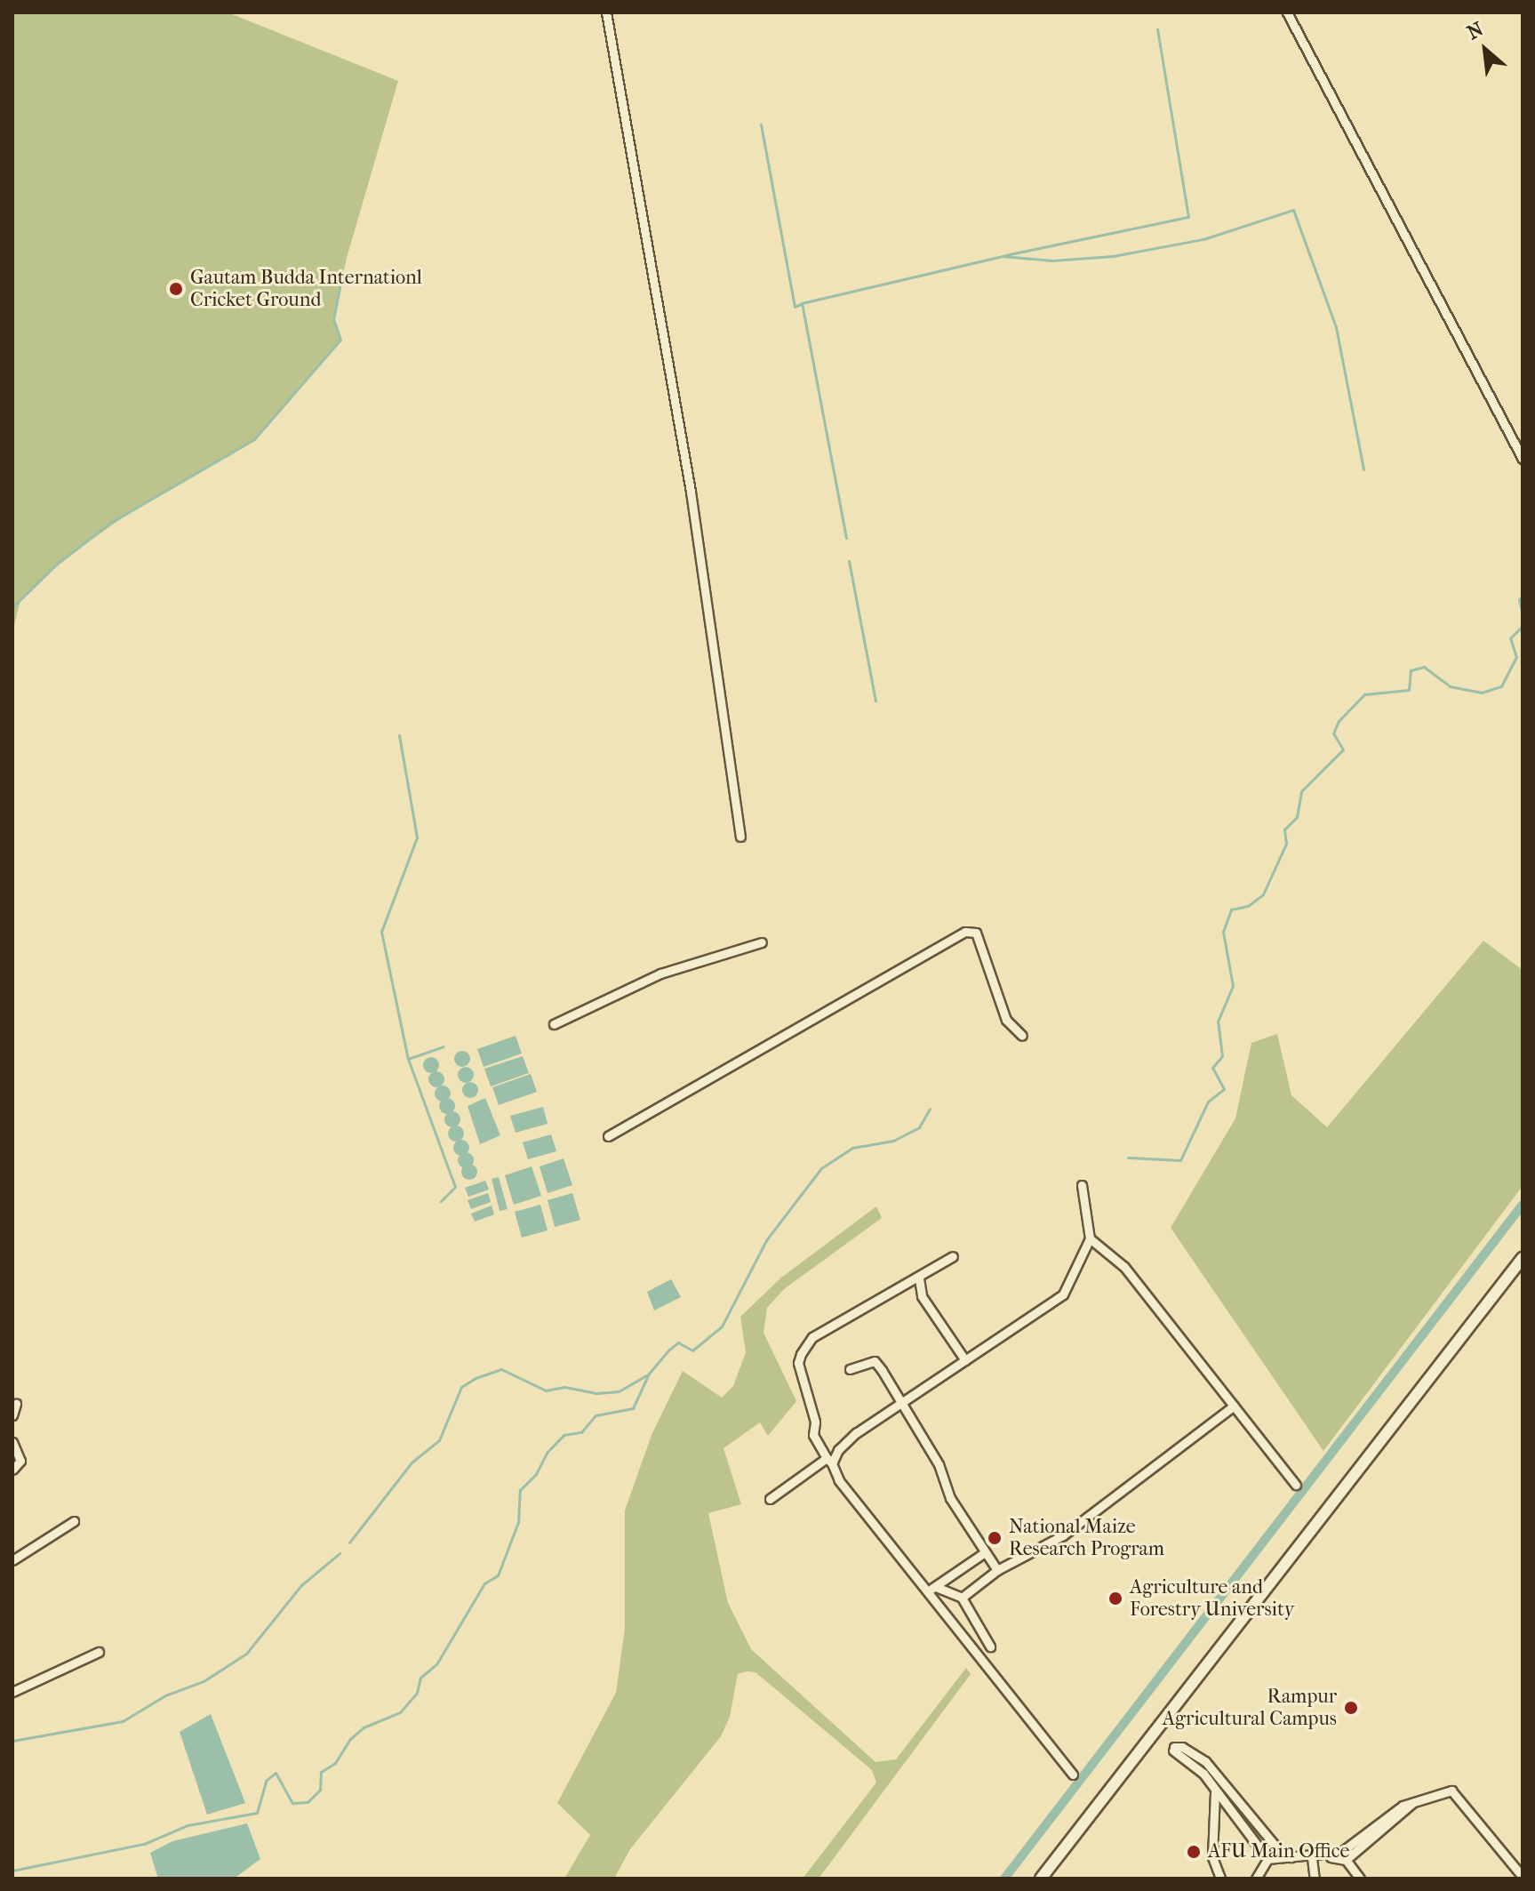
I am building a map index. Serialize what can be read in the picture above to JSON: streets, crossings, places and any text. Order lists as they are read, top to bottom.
{
  "places": [
    "Gautam Budda Internationl Cricket Ground",
    "National Maize Research Program",
    "Agriculture and Forestry University",
    "Rampur Agricultural Campus",
    "AFU Main Office"
  ],
  "north": "top left"
}
